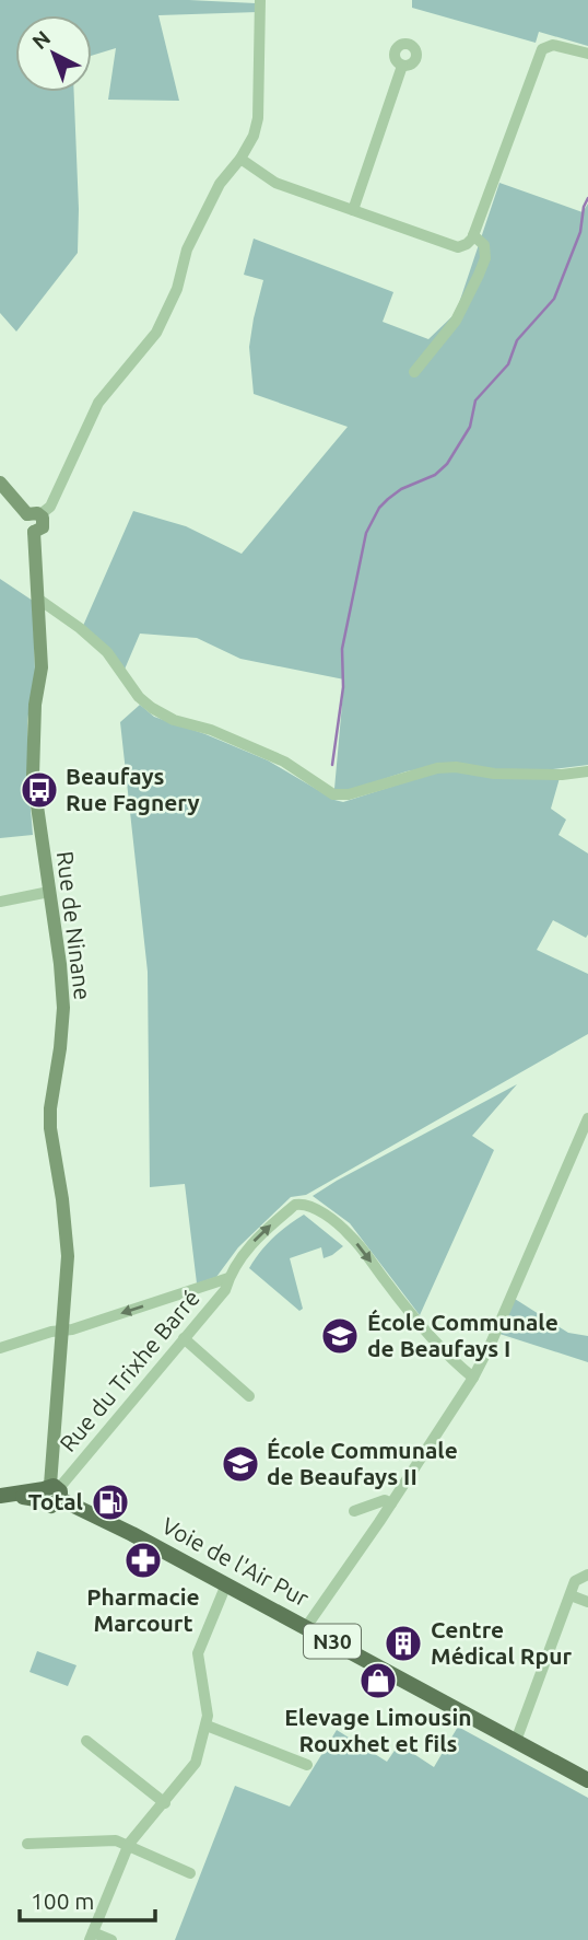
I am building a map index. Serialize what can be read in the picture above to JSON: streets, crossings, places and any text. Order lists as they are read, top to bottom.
{
  "streets": {
    "main road": ["Voie de l'Air Pur", "N30"],
    "street": ["Rue de Ninane", "Rue du Trixhe Barré"]
  },
  "crossings": [
    ["Rue de Ninane", "Rue du Trixhe Barré"],
    ["Rue de Ninane", "Voie de l'Air Pur"],
    ["Rue du Trixhe Barré", "Voie de l'Air Pur"]
  ],
  "places": {
    "bus stop": ["Beaufays Rue Fagnery"],
    "school or university": ["École Communale de Beaufays I", "École Communale de Beaufays II"],
    "fuel station": ["Total"],
    "pharmacy": ["Pharmacie Marcourt"],
    "building": ["Centre Médical Rpur"],
    "shop": ["Elevage Limousin Rouxhet et fils"]
  },
  "scale_bar": "100 m",
  "north": "top left"
}
